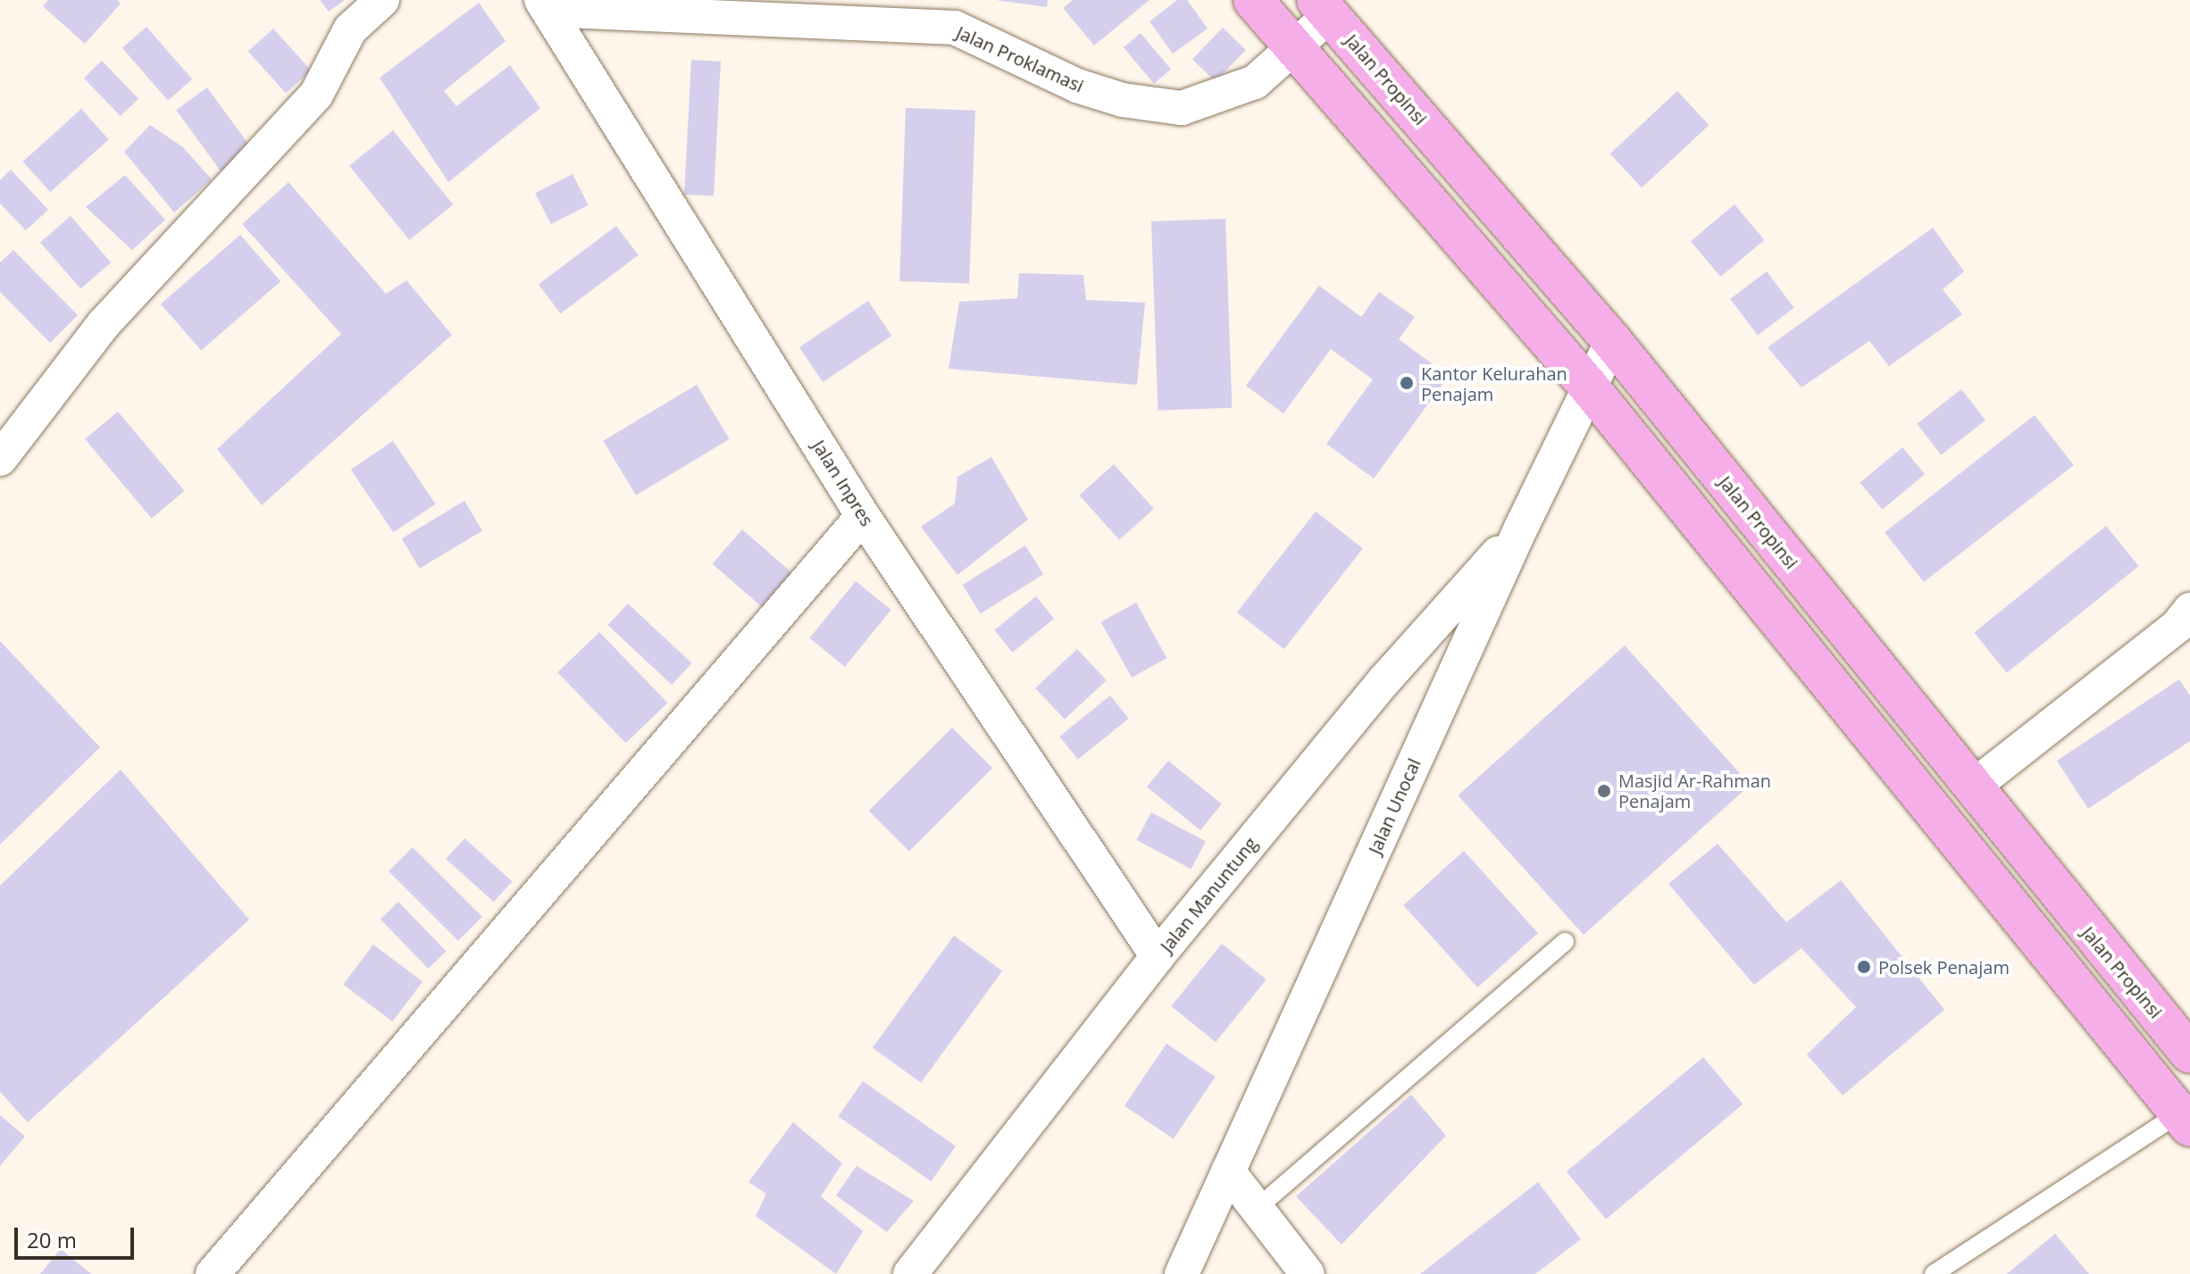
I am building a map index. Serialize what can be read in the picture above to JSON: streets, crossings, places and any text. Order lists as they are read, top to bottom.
{
  "streets": {
    "highway": ["Jalan Propinsi"],
    "street": [
      "Jalan Proklamasi",
      "Jalan Inpres",
      "Jalan Unocal",
      "Jalan Manuntung"
    ]
  },
  "crossings": [
    ["Jalan Proklamasi", "Jalan Propinsi"],
    ["Jalan Proklamasi", "Jalan Inpres"],
    ["Jalan Propinsi", "Jalan Unocal"],
    ["Jalan Inpres", "Jalan Manuntung"],
    ["Jalan Unocal", "Jalan Manuntung"]
  ],
  "places": ["Kantor Kelurahan Penajam", "Masjid Ar-Rahman Penajam", "Polsek Penajam"],
  "scale_bar": "20 m"
}
